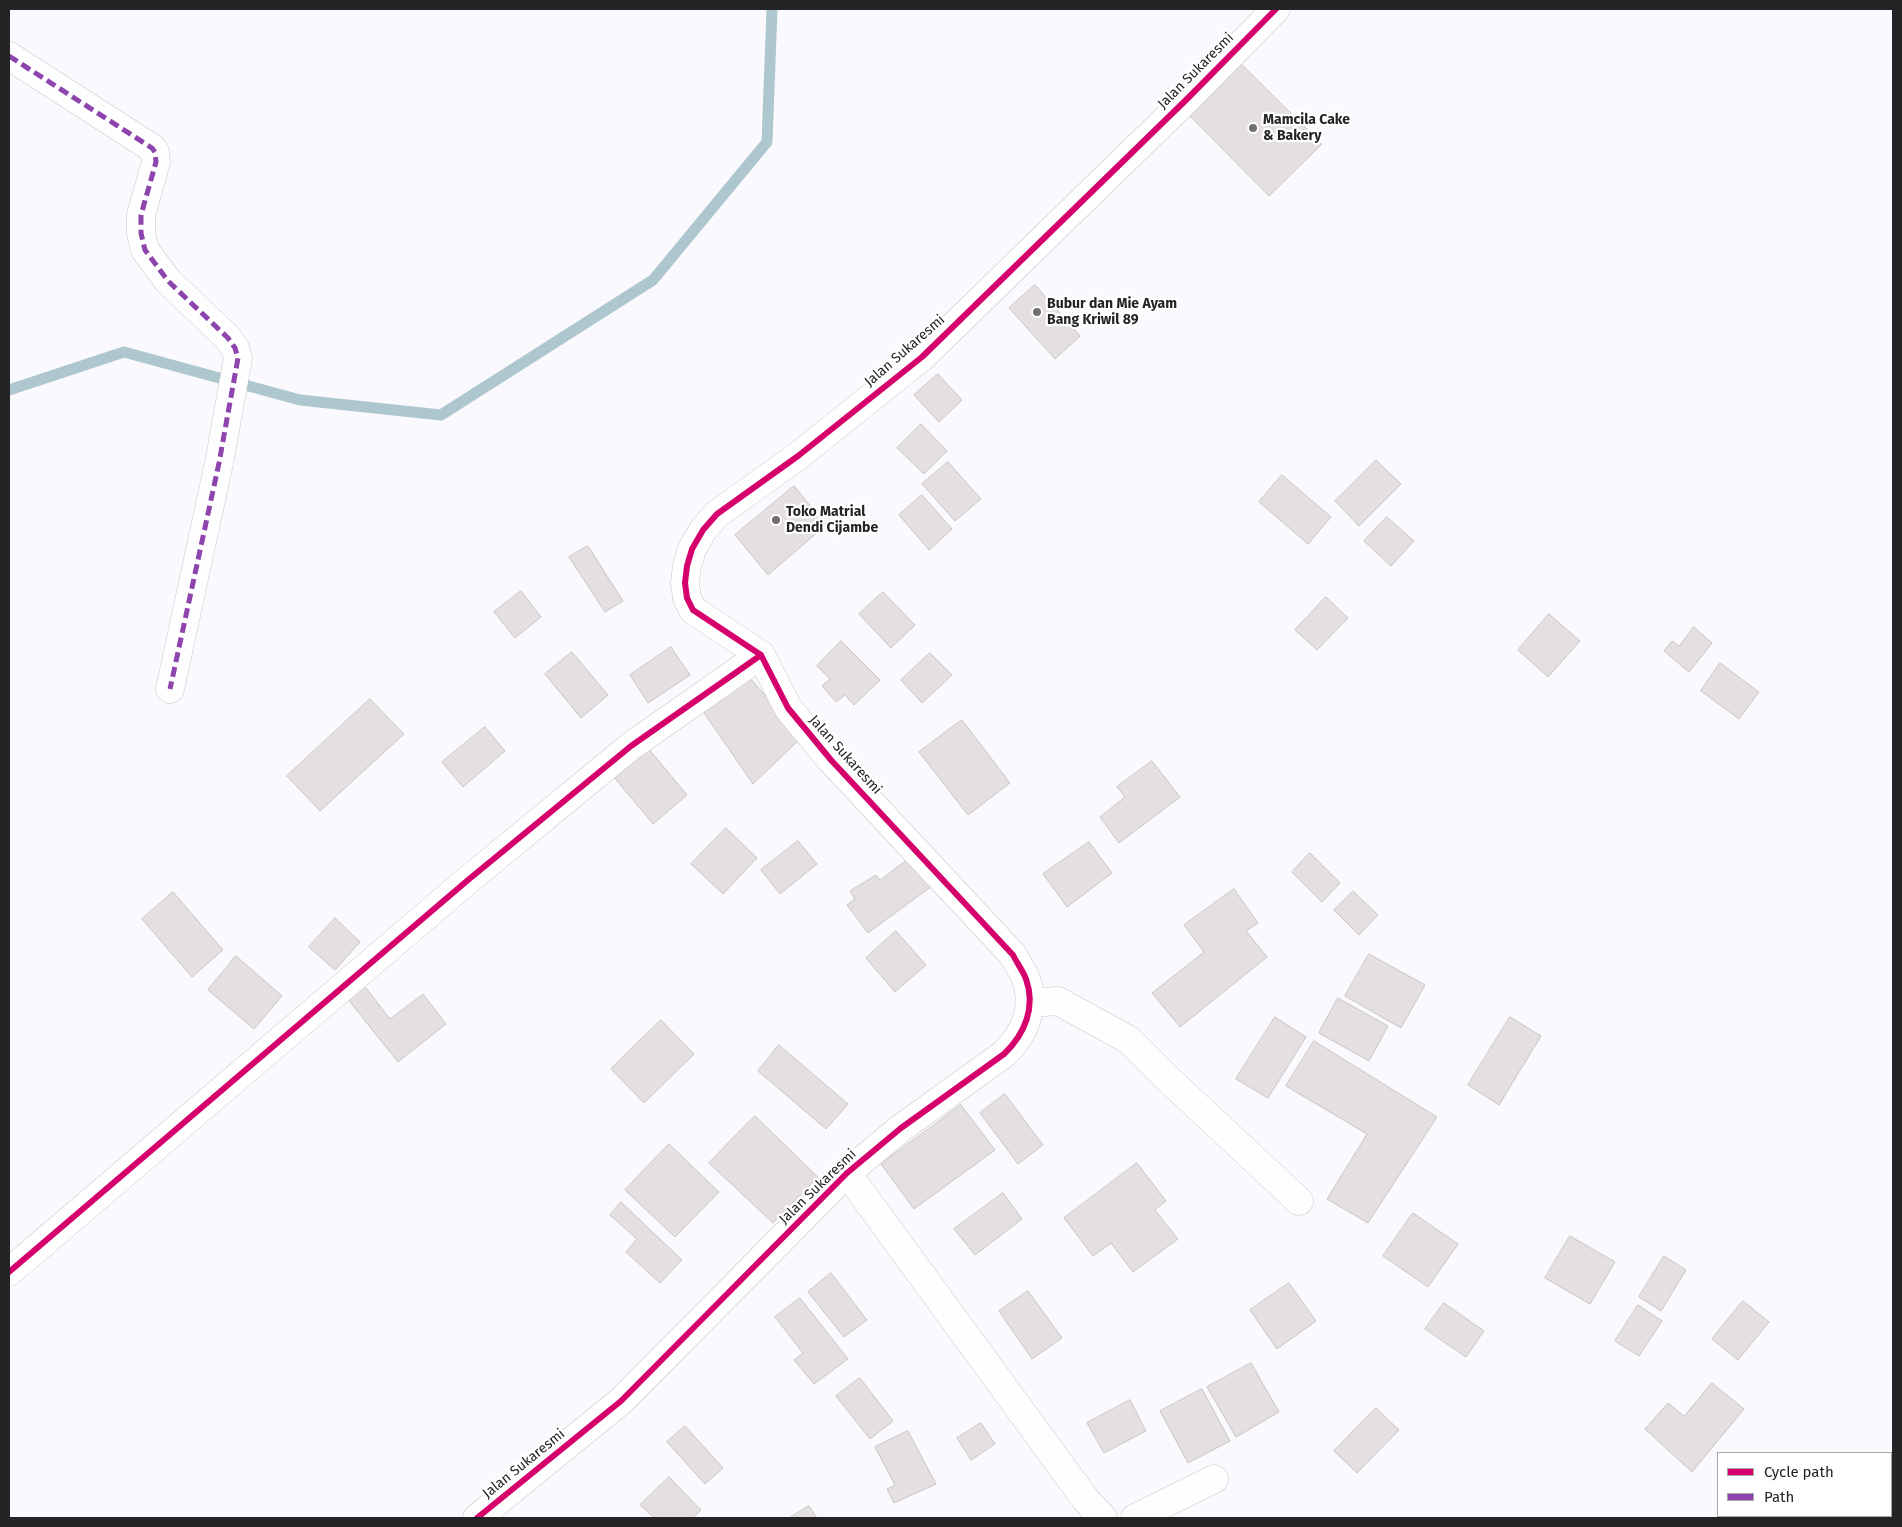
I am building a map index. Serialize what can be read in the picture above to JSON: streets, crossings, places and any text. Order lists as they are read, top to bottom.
{
  "streets": {
    "street": ["Jalan Sukaresmi"]
  },
  "places": ["Mamcila Cake & Bakery", "Bubur dan Mie Ayam Bang Kriwil 89", "Toko Matrial Dendi Cijambe"],
  "legend": ["Cycle path", "Path"]
}
